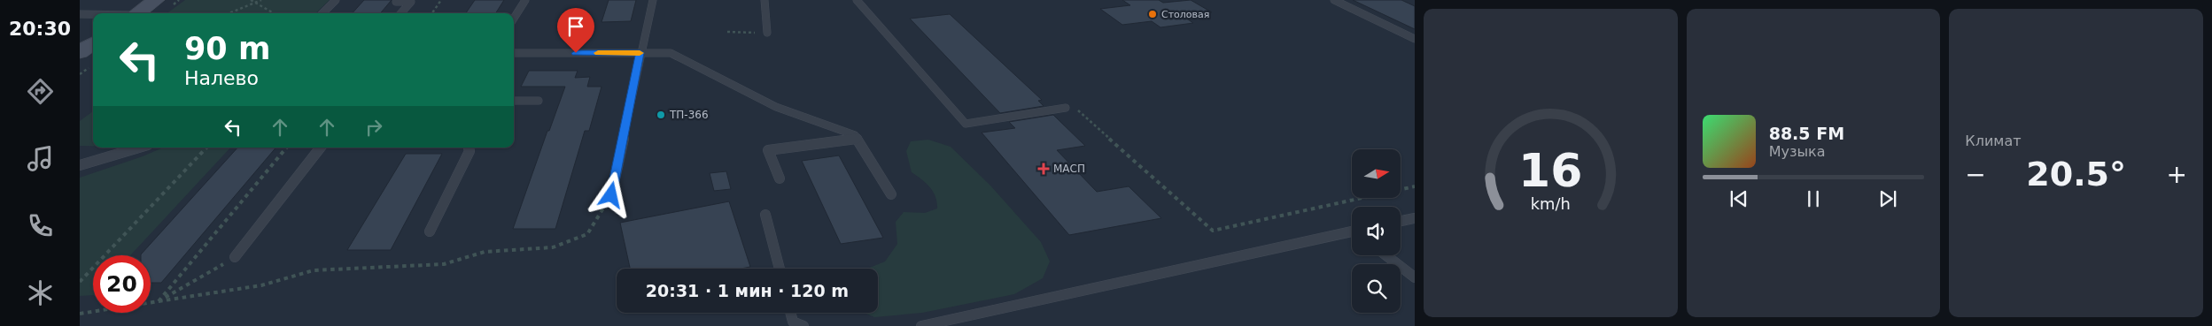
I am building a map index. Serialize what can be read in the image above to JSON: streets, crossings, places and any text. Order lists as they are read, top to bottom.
{
  "places": {
    "other": ["Столовая", "ТП-366"],
    "health": ["МАСП"]
  },
  "north": "right",
  "page": {
    "tabs": "20:30",
    "tile": "Климат",
    "turn": ["90 m", "Налево"],
    "song": ["88.5 FM", "Музыка"],
    "heat": ["−", "20.5°", "+"],
    "limit": "20",
    "trip": "20:31 · 1 мин · 120 m",
    "gauge": ["16", "km/h"]
  }
}
